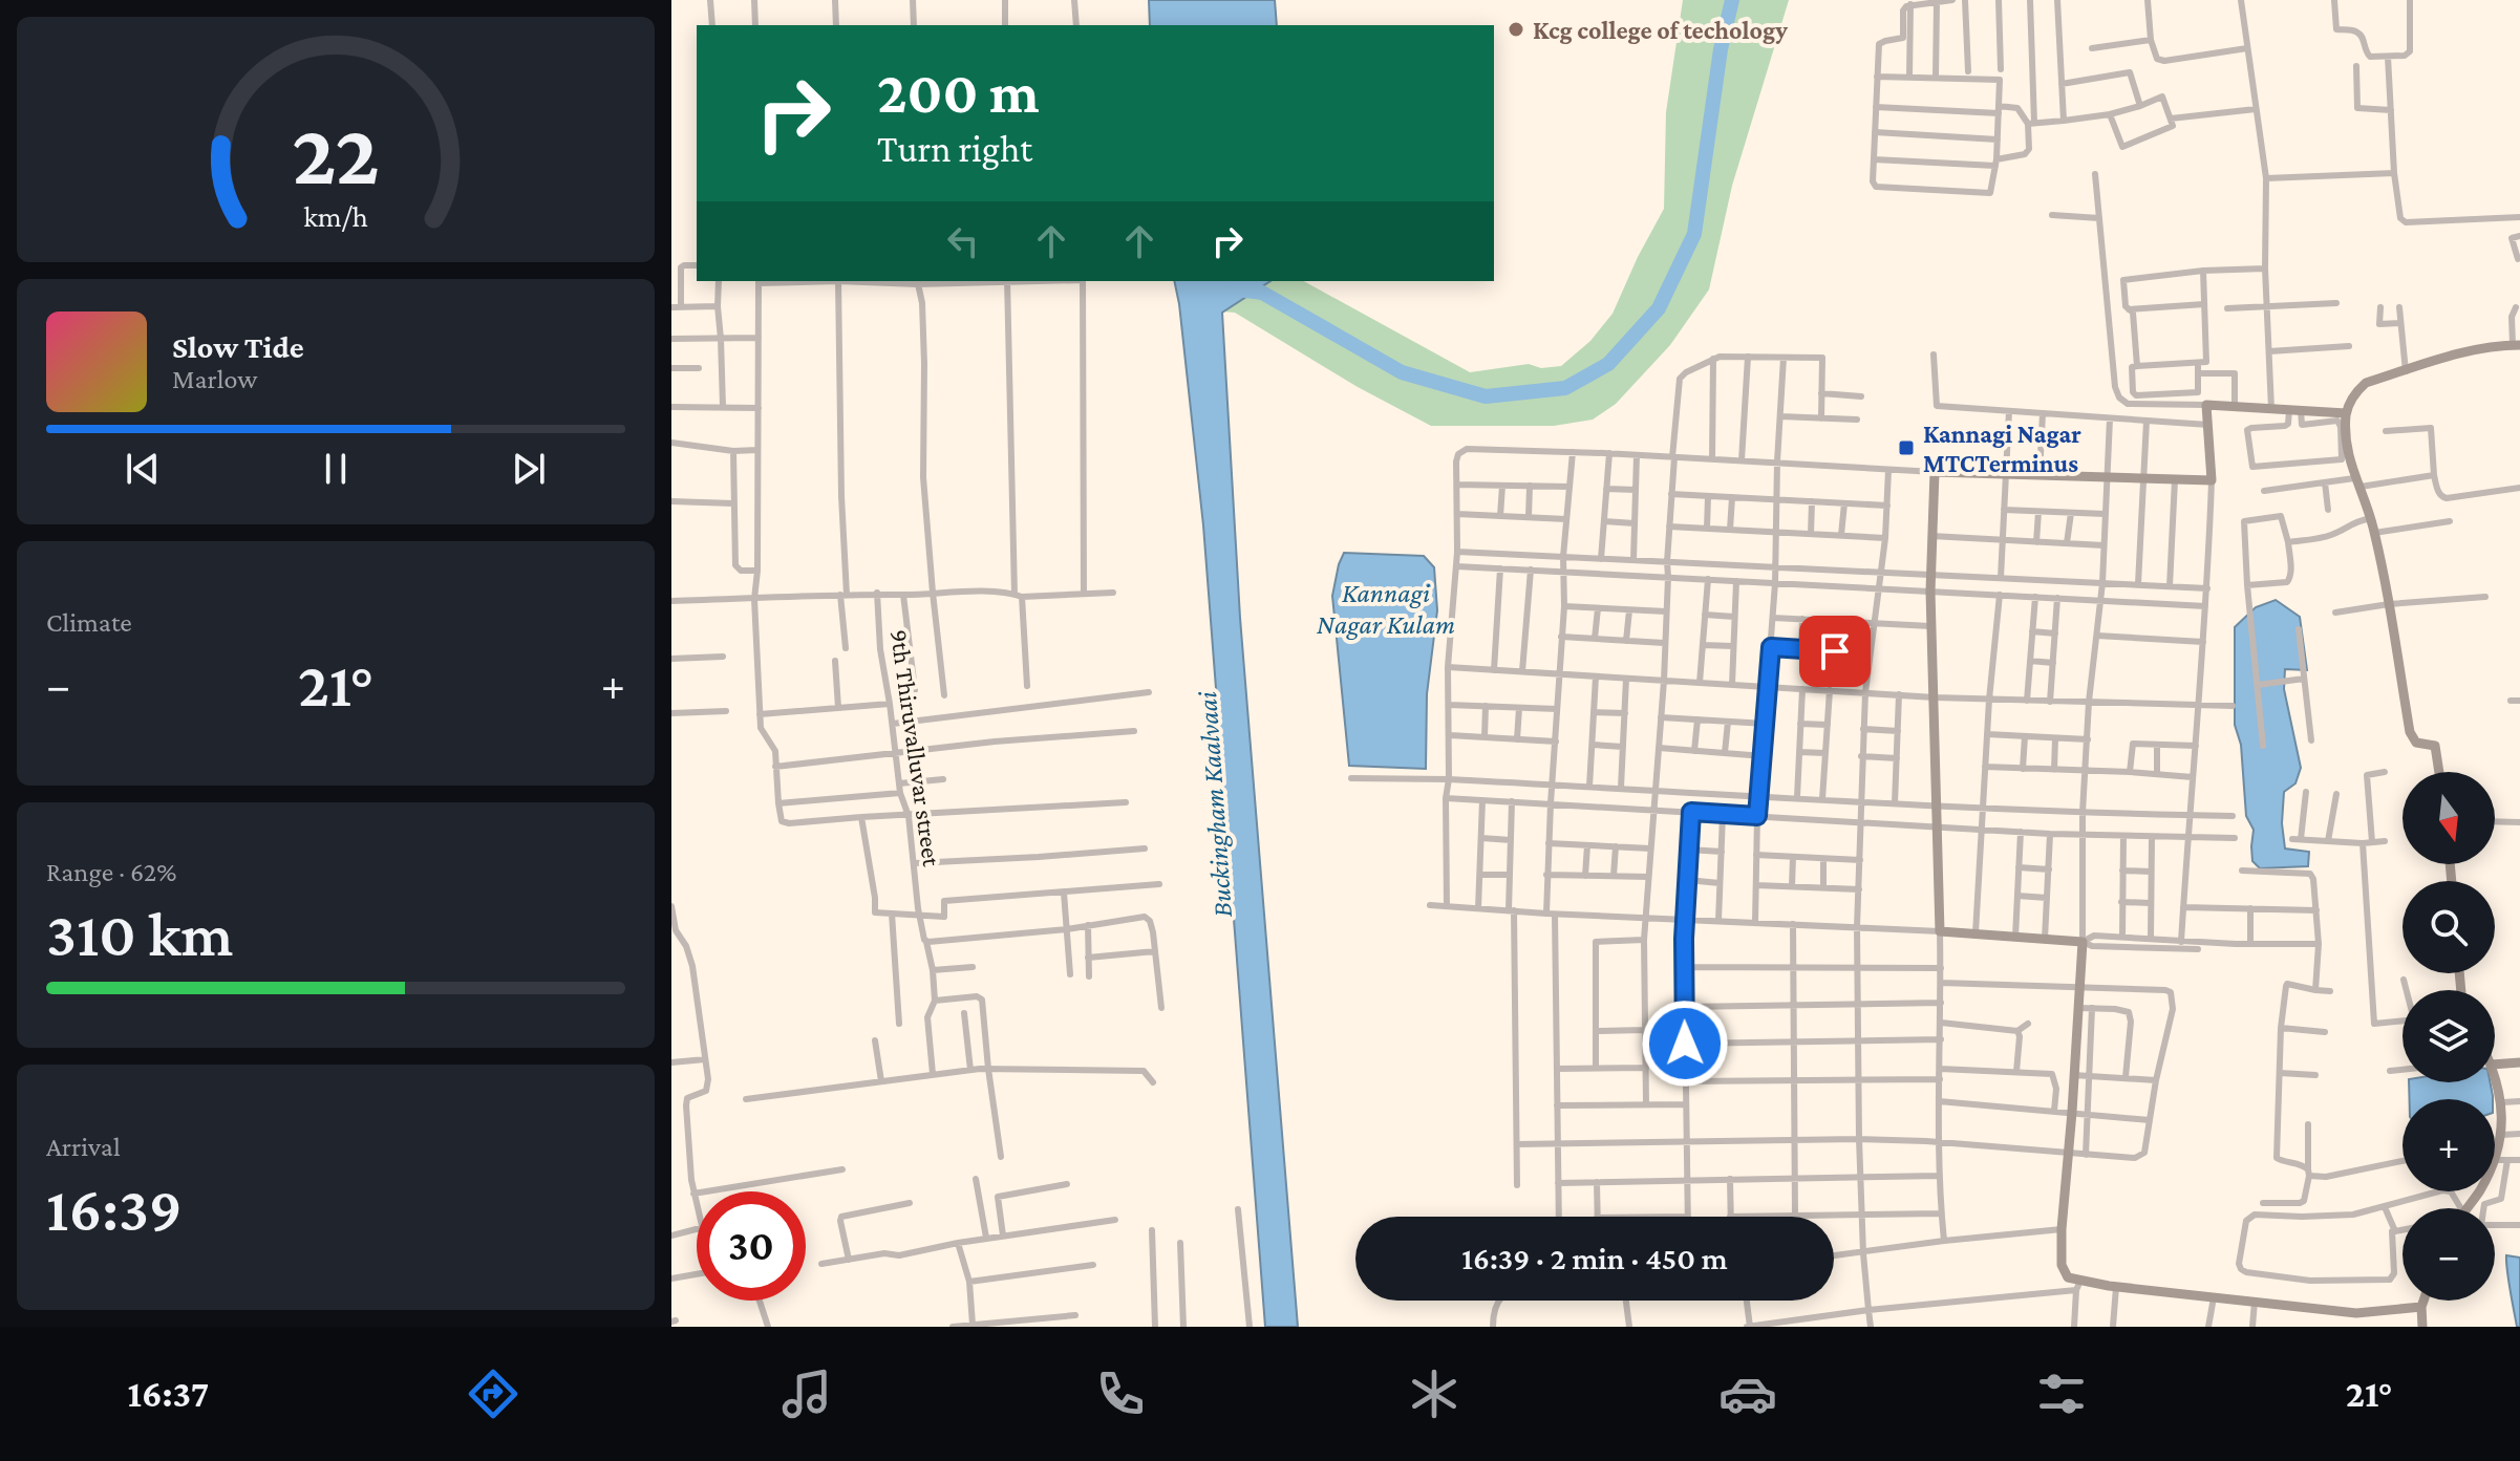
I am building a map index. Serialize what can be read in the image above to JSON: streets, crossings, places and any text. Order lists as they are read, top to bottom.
{
  "streets": {
    "street": ["9th Thiruvalluvar street"]
  },
  "water": ["Kannagi Nagar Kulam", "Buckingham Kaalvaai"],
  "places": {
    "other": ["Kcg college of techology"],
    "transit": ["Kannagi Nagar MTCTerminus"]
  },
  "north": "bottom",
  "page": {
    "turn": ["200 m", "Turn right"],
    "song": ["Slow Tide", "Marlow"],
    "tile": [
      "Climate",
      ["Range · 62%", "310 km"],
      ["Arrival", "16:39"]
    ],
    "heat": ["−", "21°", "+"],
    "map_buttons": ["+", "−"],
    "limit": "30",
    "trip": "16:39 · 2 min · 450 m",
    "tabs": ["16:37", "21°"],
    "gauge": ["22", "km/h"]
  }
}
